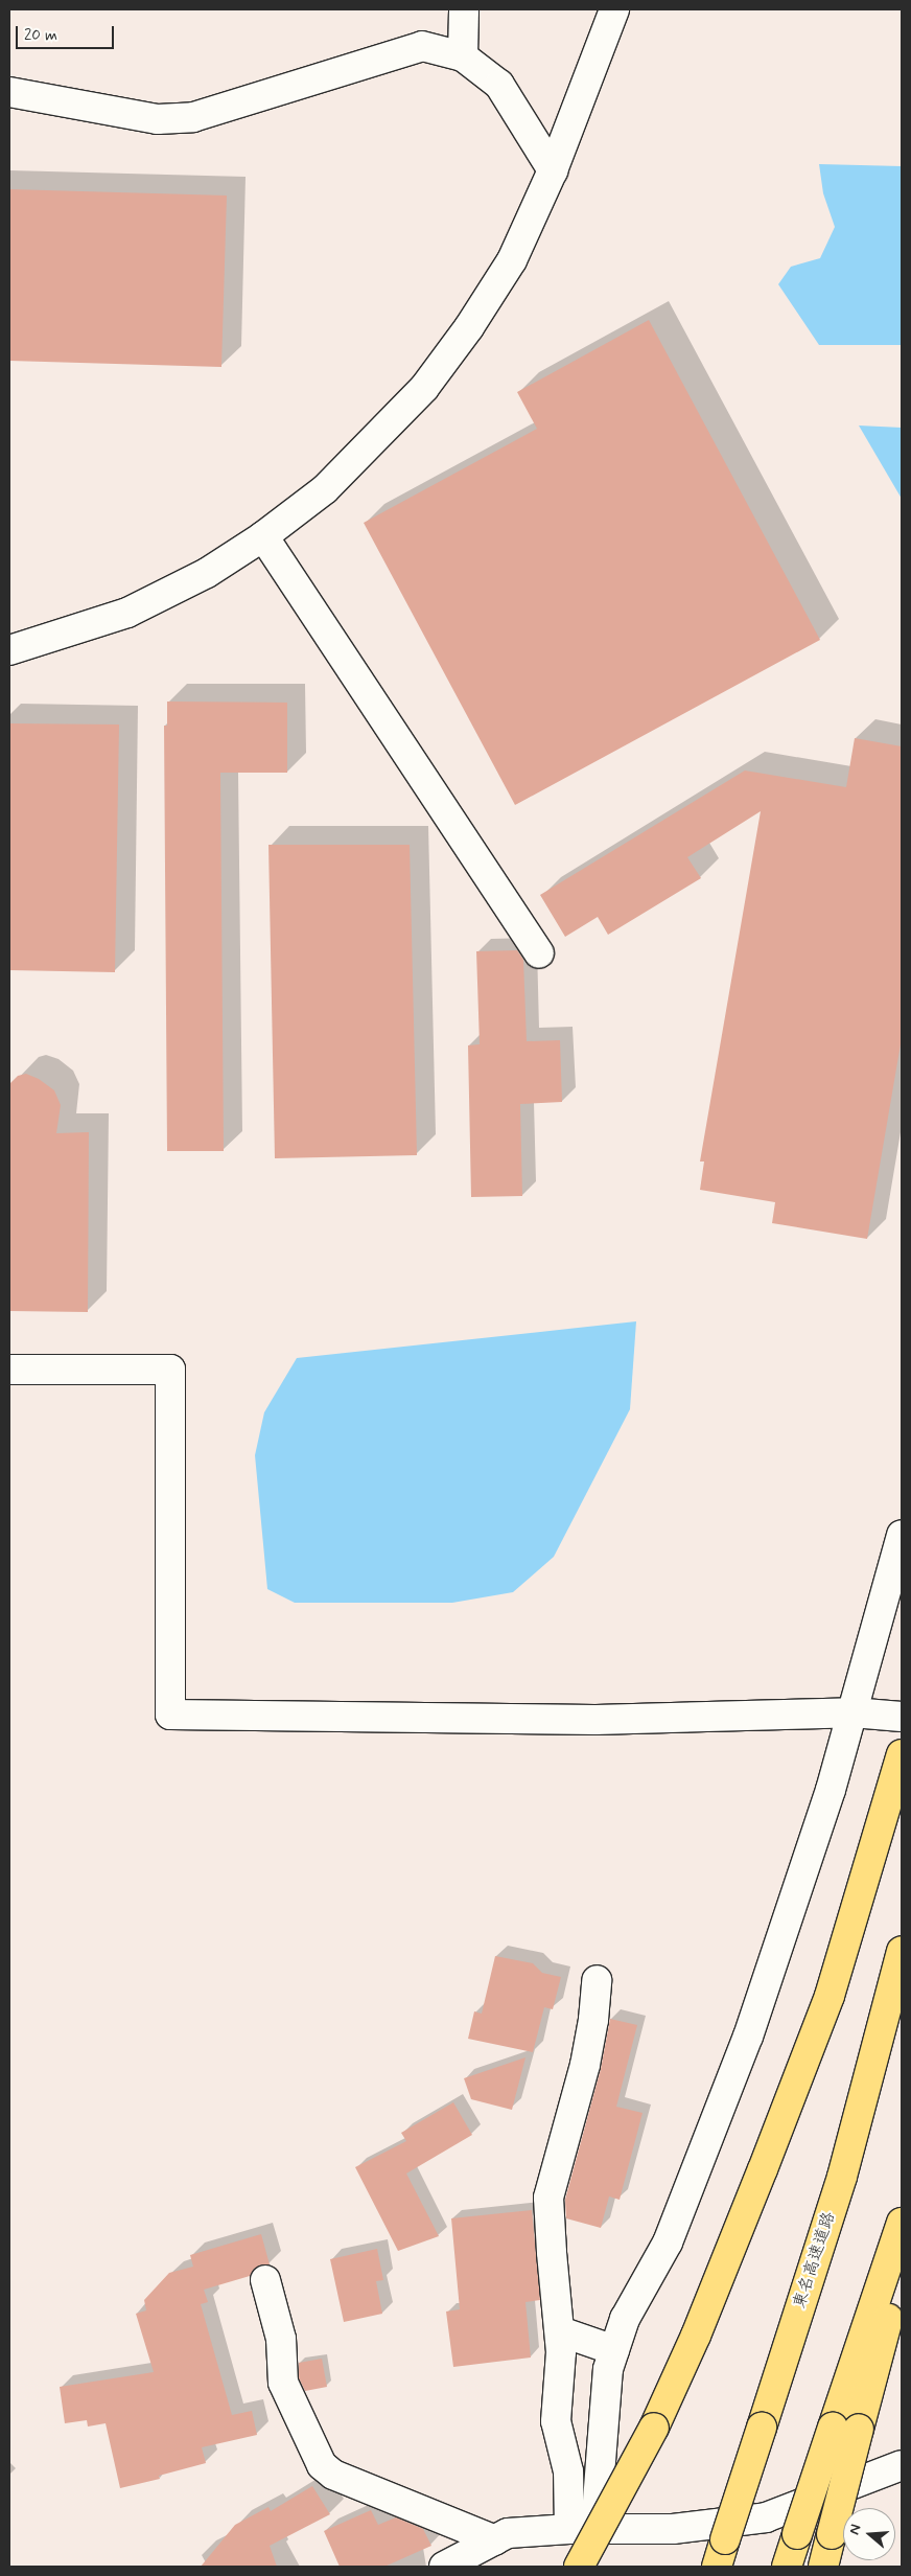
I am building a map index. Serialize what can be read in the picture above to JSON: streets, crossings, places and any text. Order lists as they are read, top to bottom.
{
  "streets": {
    "highway": ["東名高速道路"]
  },
  "scale_bar": "20 m",
  "north": "left"
}
